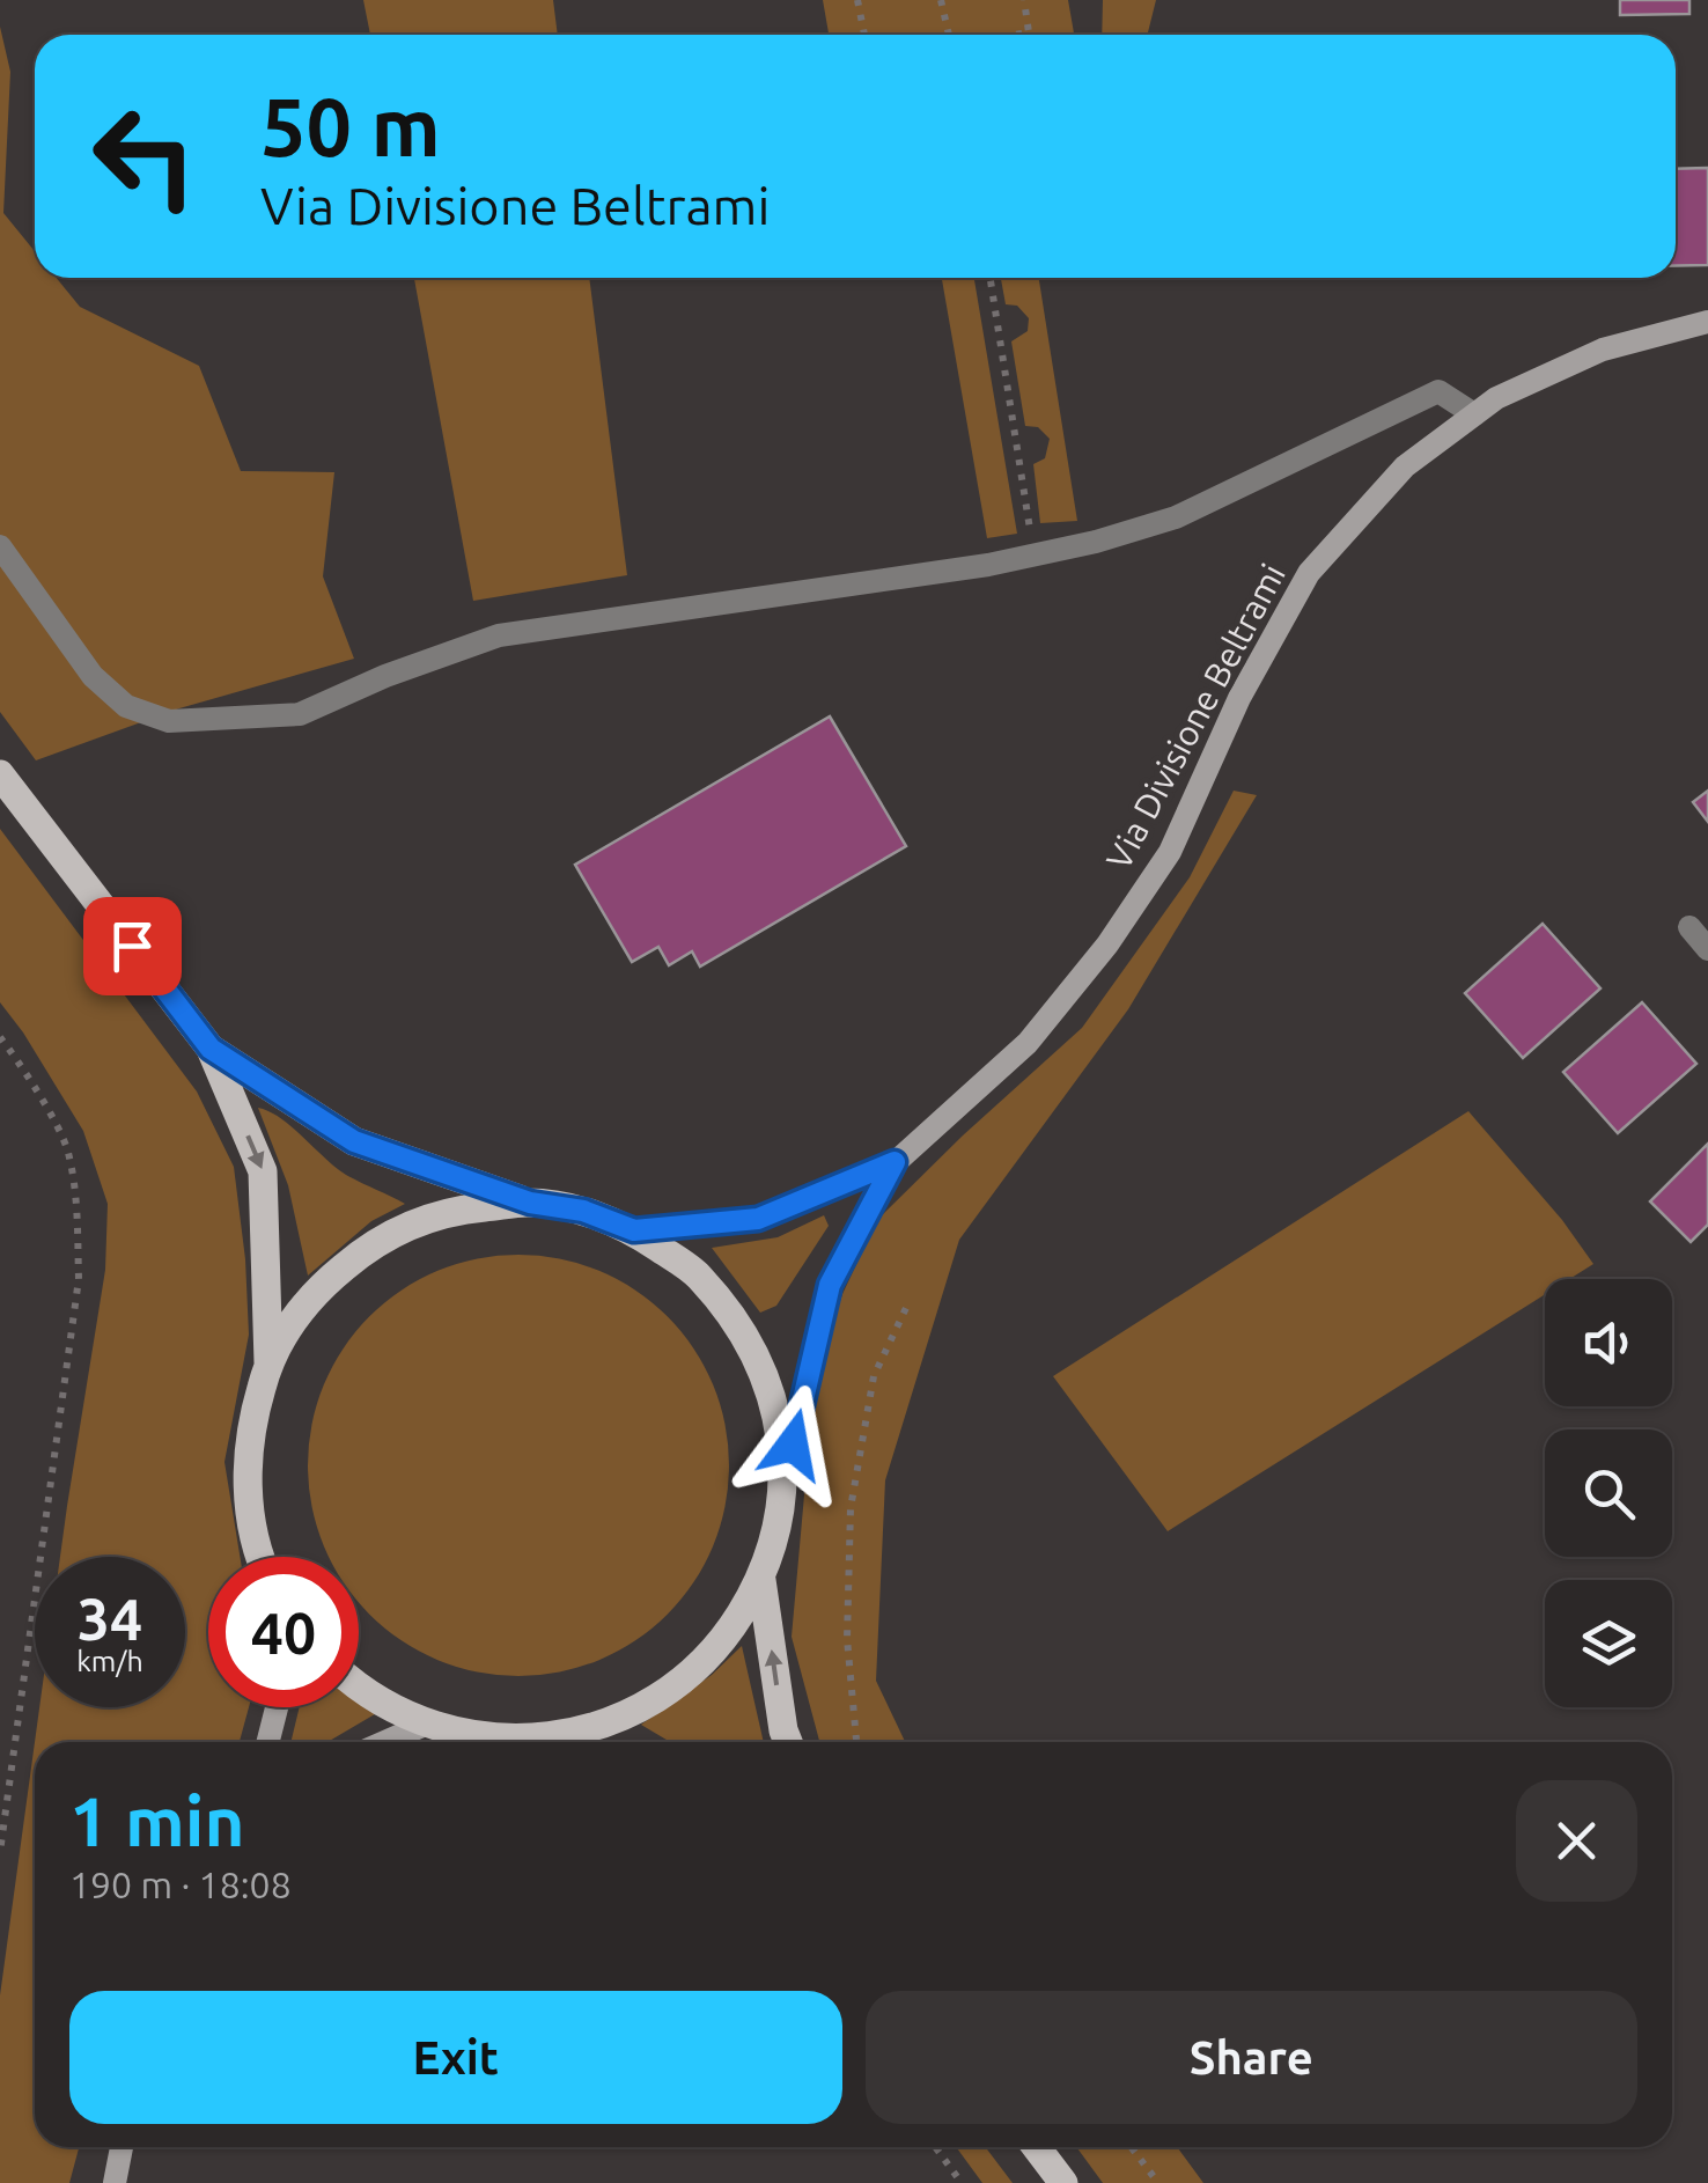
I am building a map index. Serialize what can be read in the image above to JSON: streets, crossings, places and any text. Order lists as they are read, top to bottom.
{
  "streets": {
    "street": ["Via Divisione Beltrami"]
  },
  "page": {
    "turn": ["50 m", "Via Divisione Beltrami"],
    "speed": "34 km/h",
    "limit": "40",
    "heading": ["1 min", "190 m · 18:08"],
    "buttons": ["Exit", "Share"]
  }
}
